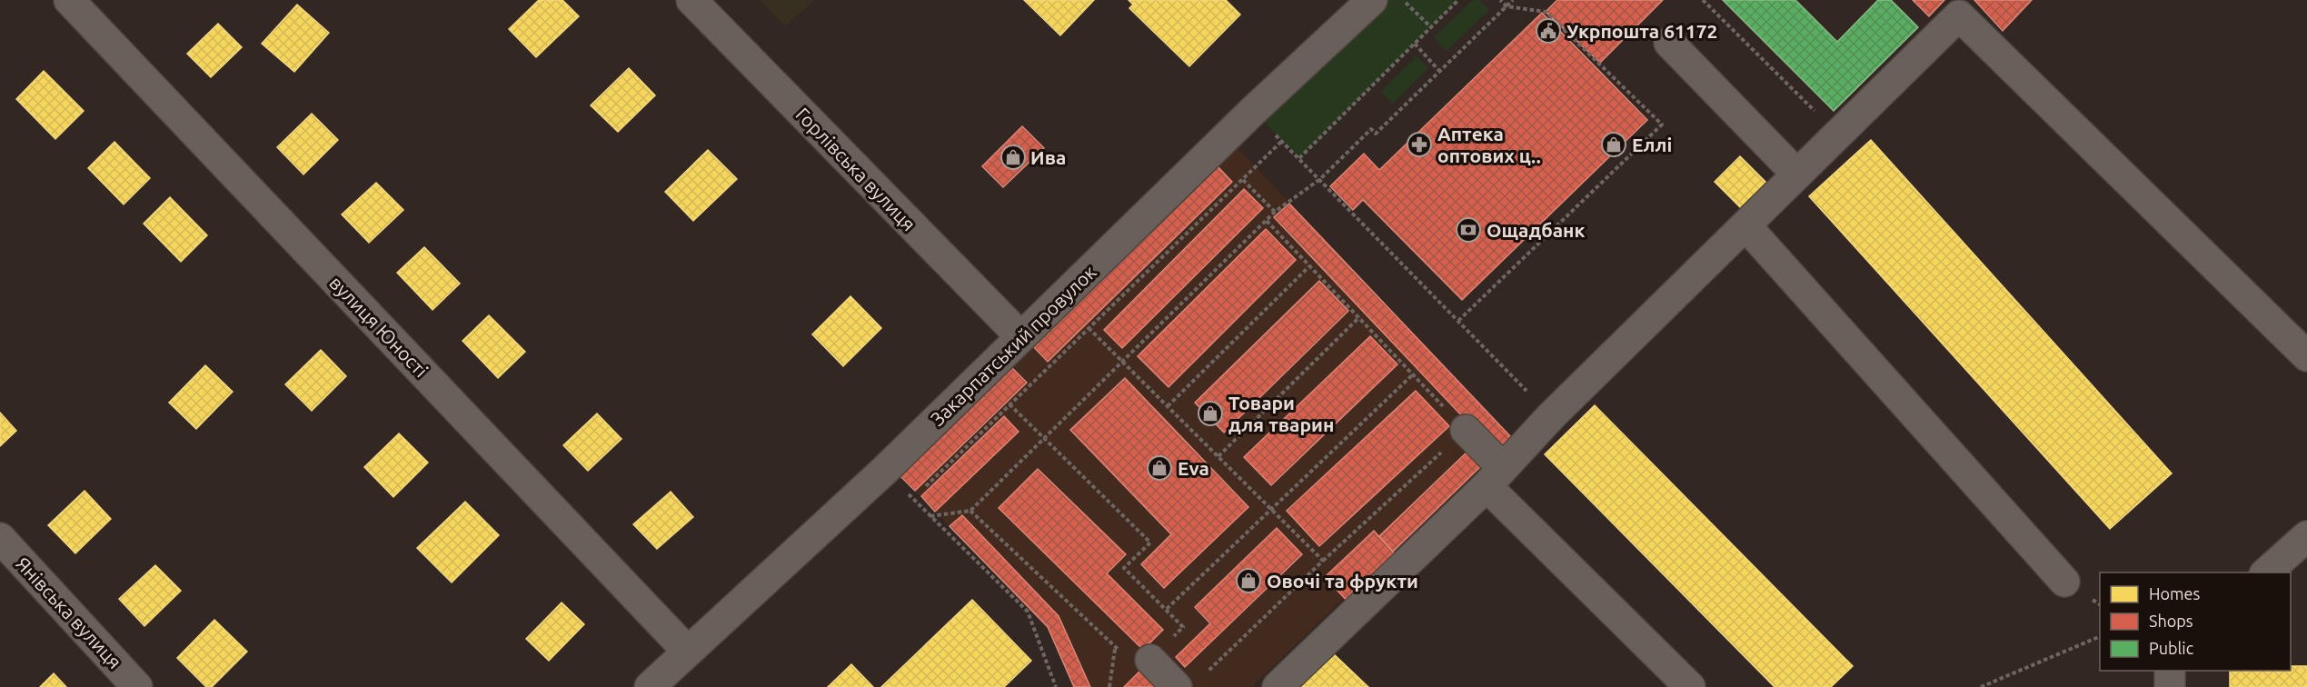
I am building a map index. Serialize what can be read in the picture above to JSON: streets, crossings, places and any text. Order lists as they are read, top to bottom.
{
  "streets": {
    "street": [
      "Горлівська вулиця",
      "вулиця Юності",
      "Закарпатський провулок",
      "Янівська вулиця"
    ]
  },
  "crossings": [
    ["Горлівська вулиця", "Закарпатський провулок"],
    ["вулиця Юності", "Закарпатський провулок"]
  ],
  "places": {
    "public building": ["Укрпошта 61172"],
    "pharmacy": ["Аптека оптових ц‥"],
    "shop": [
      "Еллі",
      "Ива",
      "Товари для тварин",
      "Eva",
      "Овочі та фрукти"
    ],
    "bank": ["Ощадбанк"]
  },
  "legend": ["Homes", "Shops", "Public"]
}
